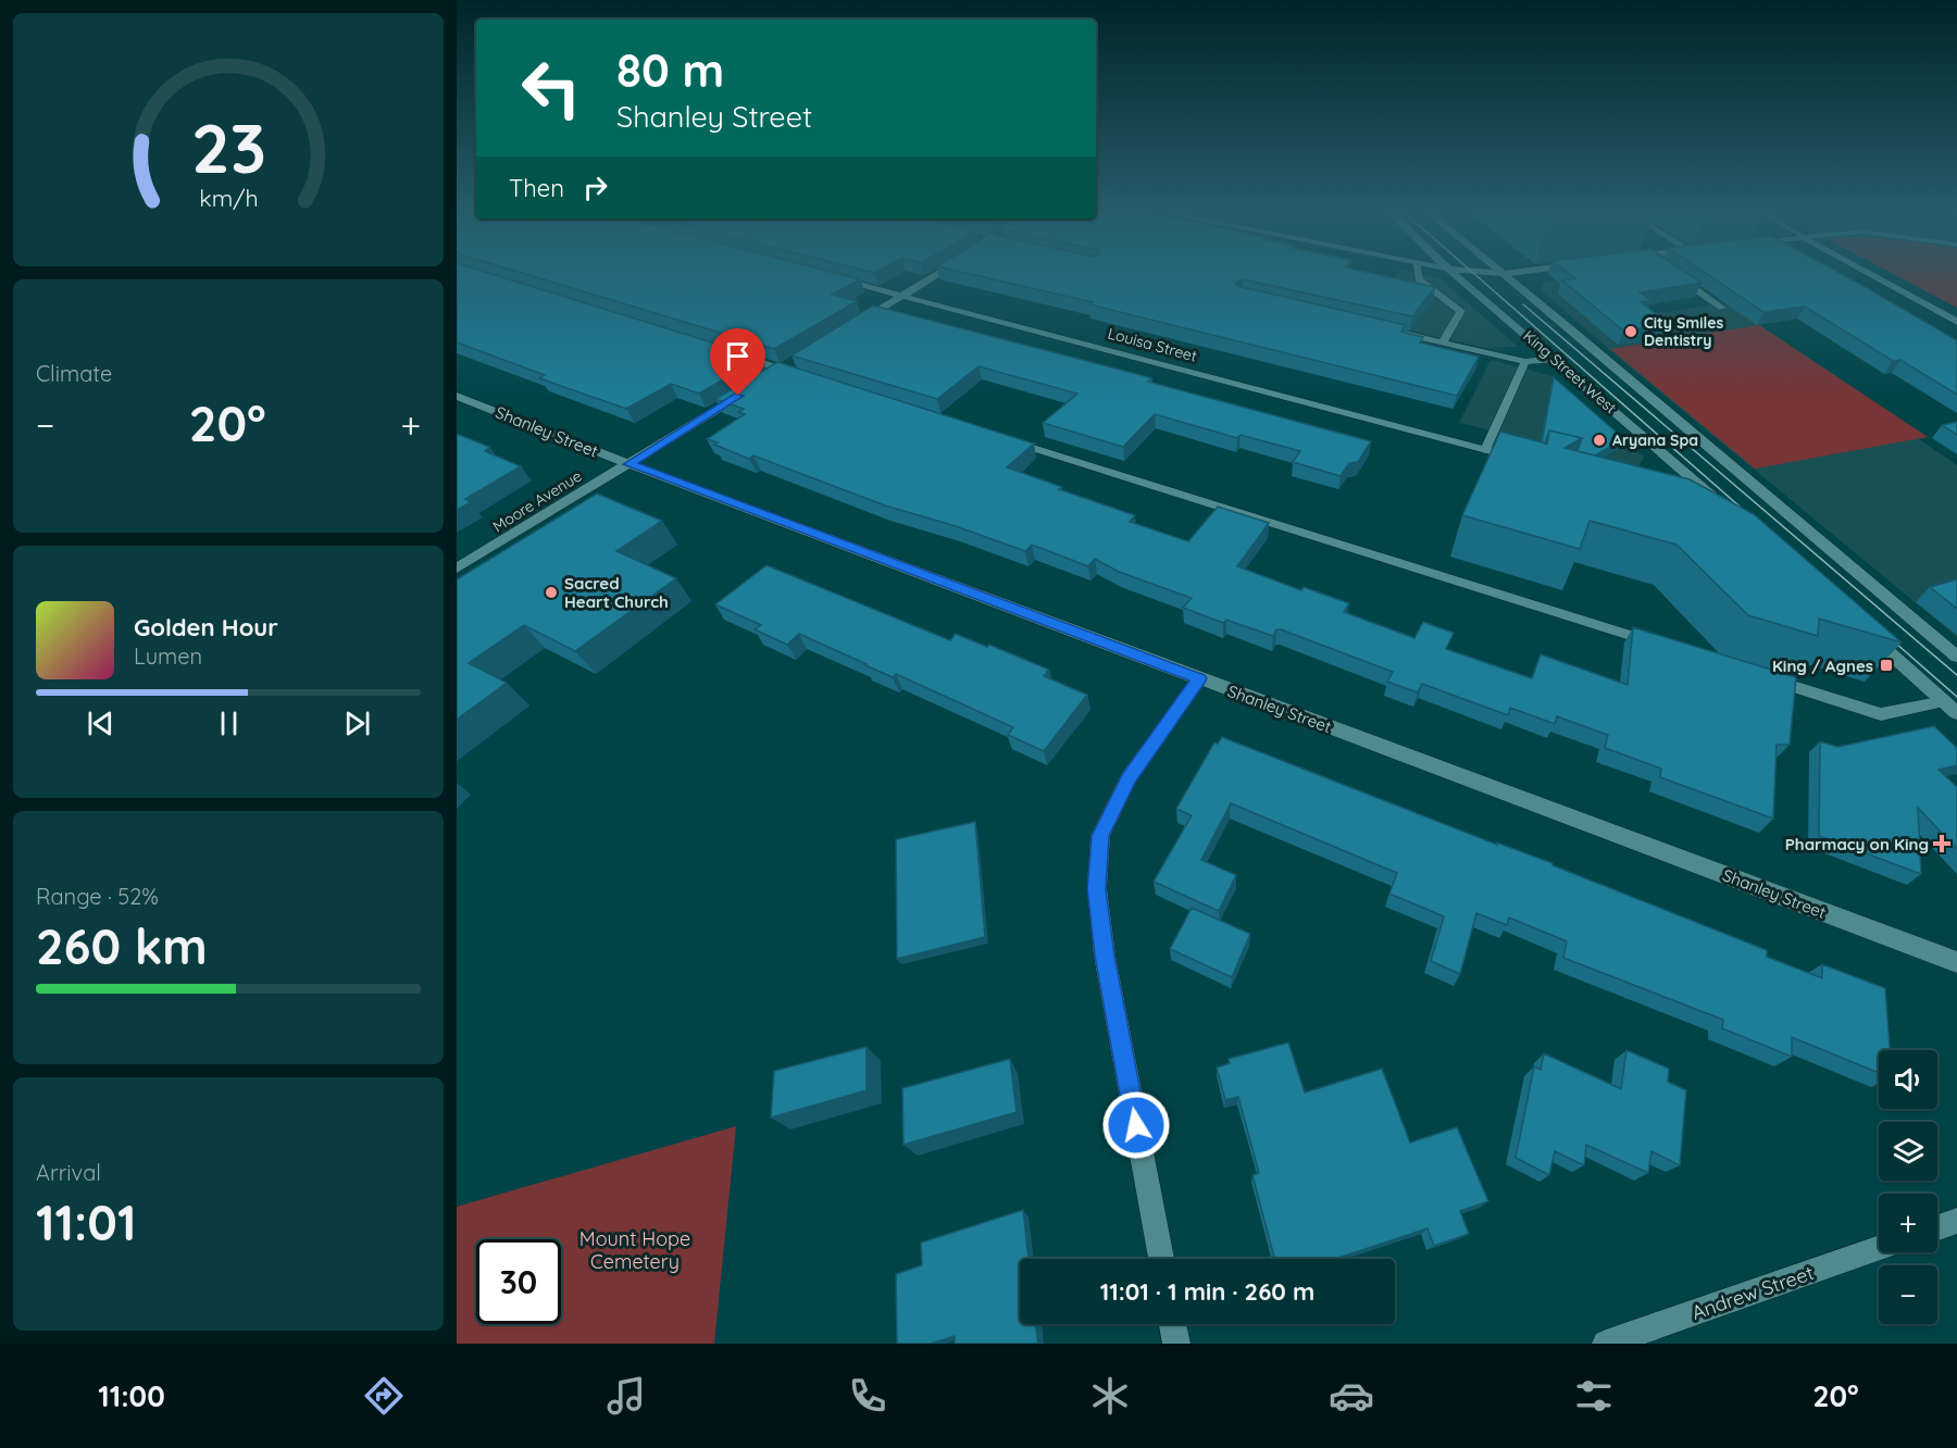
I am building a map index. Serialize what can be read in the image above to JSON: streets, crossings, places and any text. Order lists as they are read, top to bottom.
{
  "streets": {
    "street": [
      "Louisa Street",
      "King Street West",
      "Shanley Street",
      "Moore Avenue",
      "Andrew Street"
    ]
  },
  "crossings": [
    ["Shanley Street", "Moore Avenue"]
  ],
  "parks": ["Mount Hope Cemetery"],
  "places": {
    "other": ["City Smiles Dentistry", "Aryana Spa", "Sacred Heart Church"],
    "transit": ["King / Agnes"],
    "health": ["Pharmacy on King"]
  },
  "page": {
    "turn": ["80 m", "Shanley Street"],
    "then": "Then",
    "tile": [
      "Climate",
      ["Range · 52%", "260 km"],
      ["Arrival", "11:01"]
    ],
    "heat": ["−", "20°", "+"],
    "song": ["Golden Hour", "Lumen"],
    "map_buttons": ["+", "−"],
    "limit": "30",
    "trip": "11:01 · 1 min · 260 m",
    "tabs": ["11:00", "20°"],
    "gauge": ["23", "km/h"]
  }
}
